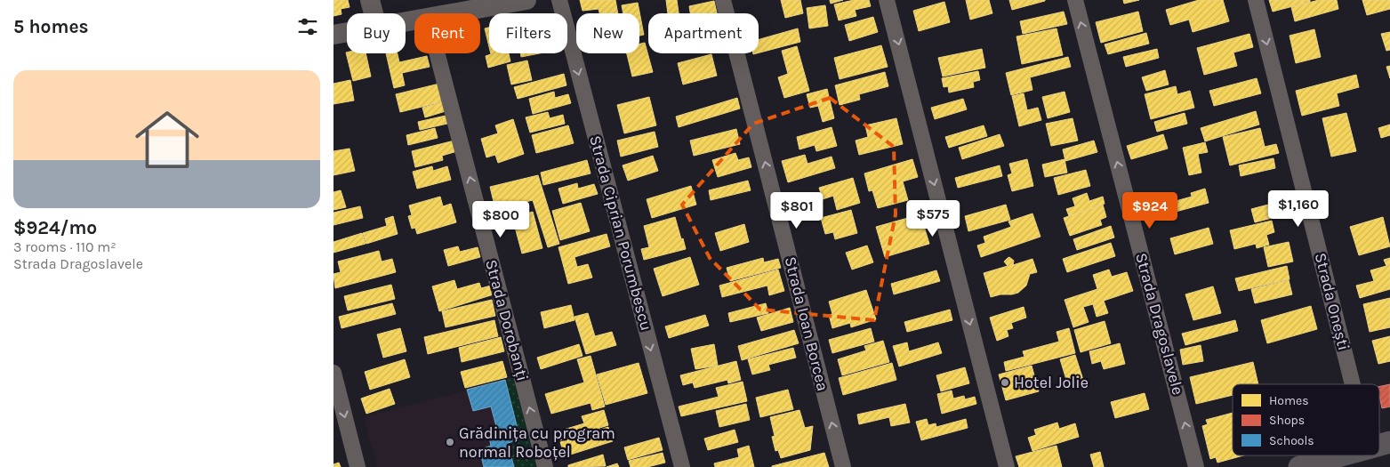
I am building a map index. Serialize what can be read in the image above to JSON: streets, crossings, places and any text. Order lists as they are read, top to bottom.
{
  "streets": {
    "street": [
      "Strada Ciprian Porumbescu",
      "Strada Onești",
      "Strada Dorobanți",
      "Strada Ioan Borcea",
      "Strada Dragoslavele"
    ]
  },
  "one_way": [
    "Strada Ciprian Porumbescu",
    "Strada Onești",
    "Strada Dorobanți",
    "Strada Ioan Borcea",
    "Strada Dragoslavele"
  ],
  "places": ["Hotel Jolie", "Grădinița cu program normal Roboțel"],
  "legend": ["Homes", "Shops", "Schools"],
  "page": {
    "heading": "5 homes",
    "chip": [
      "Buy",
      "Rent",
      "Filters",
      "New",
      "Apartment"
    ],
    "list": [
      {
        "name": "$924/mo",
        "note": "3 rooms · 110 m² · Strada Dragoslavele"
      }
    ],
    "price": [
      "$1,160",
      "$801",
      "$924",
      "$575",
      "$800"
    ]
  }
}
